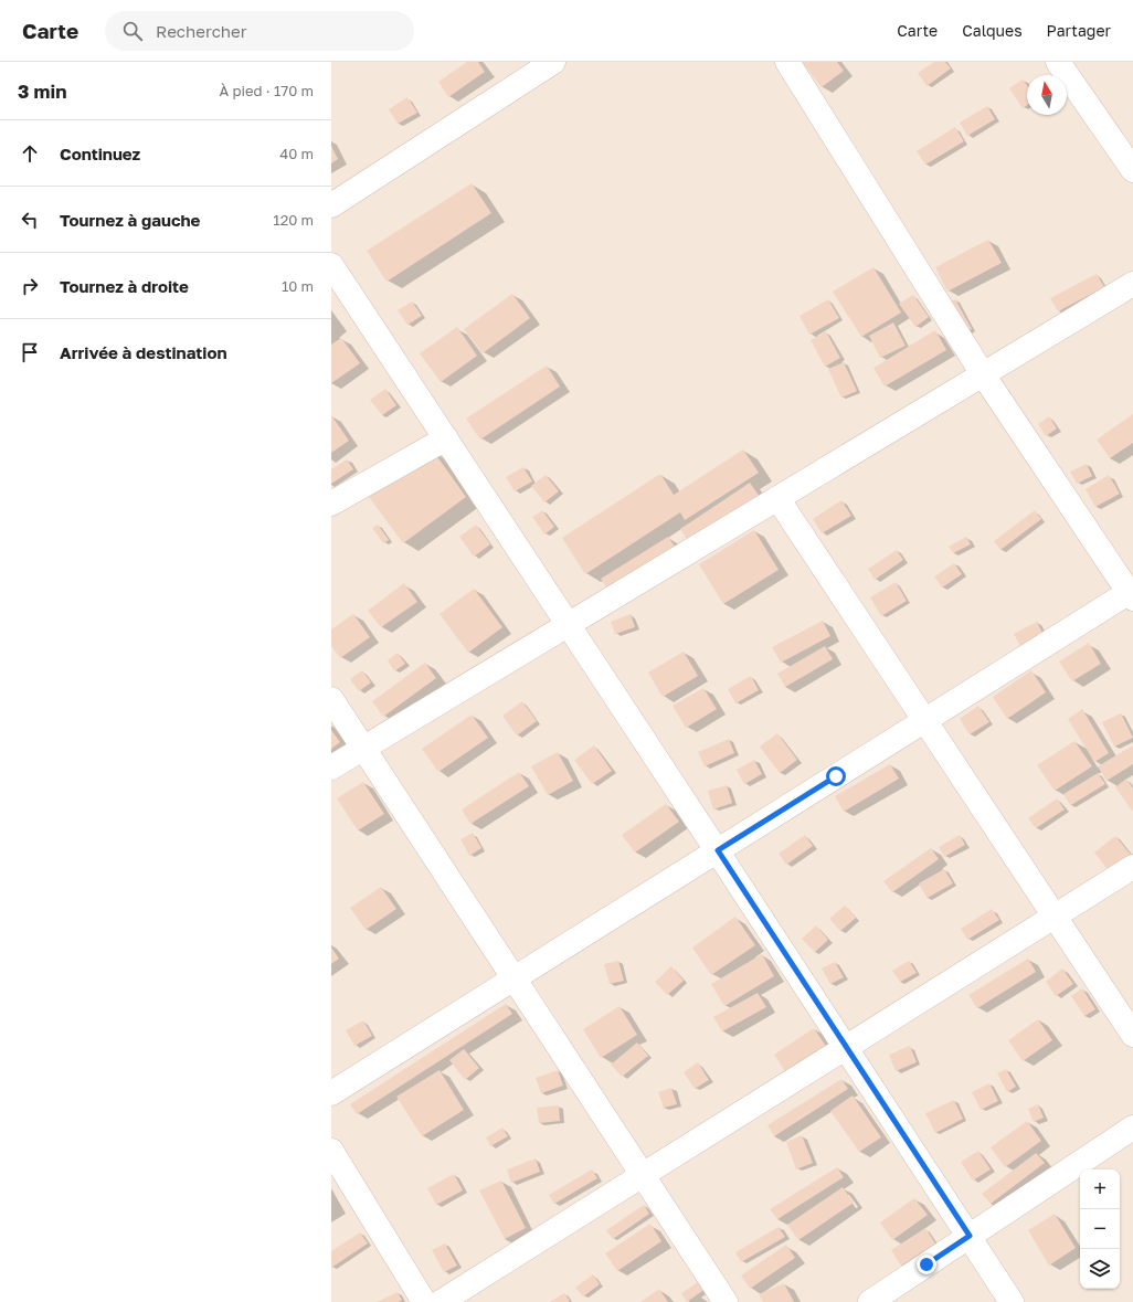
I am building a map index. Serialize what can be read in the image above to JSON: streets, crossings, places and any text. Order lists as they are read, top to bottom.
{
  "north": "top",
  "page": {
    "header": "Carte",
    "search": "Rechercher",
    "nav": ["Carte", "Calques", "Partager"],
    "heading": ["3 min", "À pied · 170 m"],
    "list": [
      ["Continuez", "40 m"],
      ["Tournez à gauche", "120 m"],
      ["Tournez à droite", "10 m"],
      "Arrivée à destination"
    ],
    "map_buttons": ["+", "−"]
  }
}
